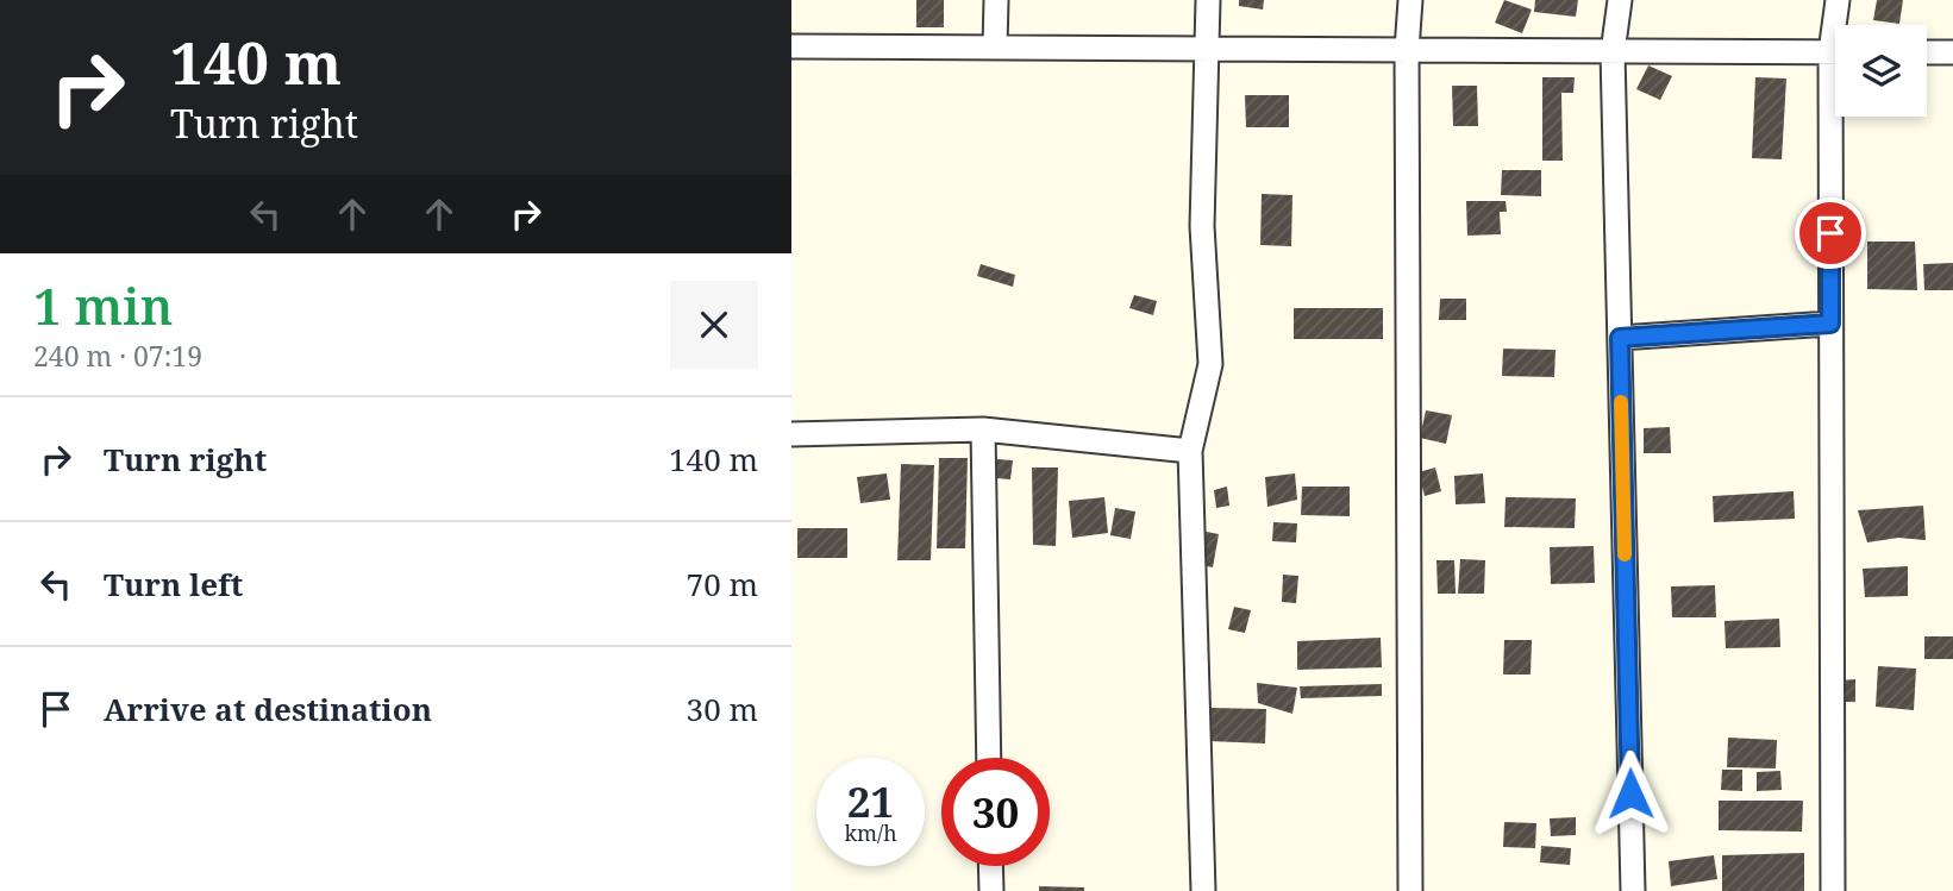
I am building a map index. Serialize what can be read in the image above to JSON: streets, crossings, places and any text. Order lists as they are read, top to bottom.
{
  "page": {
    "turn": ["140 m", "Turn right"],
    "heading": ["1 min", "240 m · 07:19"],
    "list": [
      {
        "name": "Turn right",
        "value": "140 m"
      },
      {
        "name": "Turn left",
        "value": "70 m"
      },
      {
        "name": "Arrive at destination",
        "value": "30 m"
      }
    ],
    "speed": "21 km/h",
    "limit": "30"
  }
}
